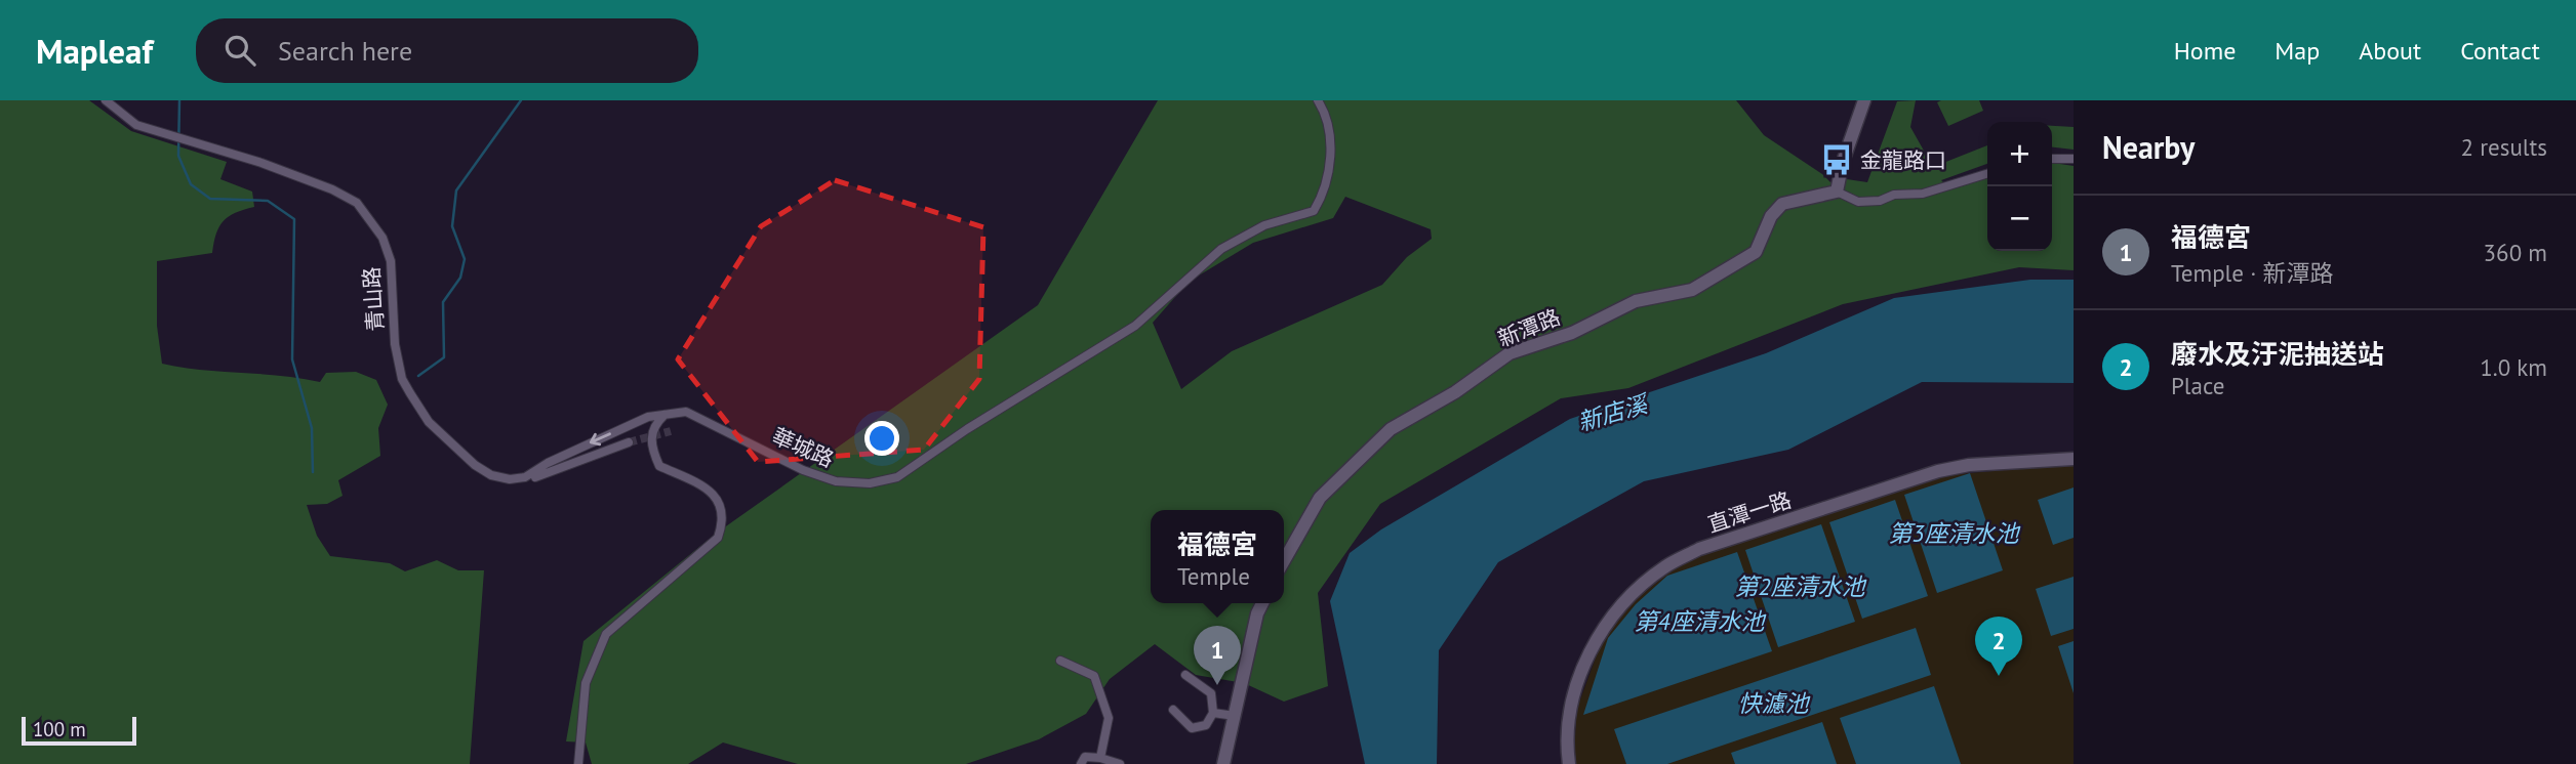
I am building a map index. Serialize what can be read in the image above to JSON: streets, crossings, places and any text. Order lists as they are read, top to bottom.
{
  "streets": {
    "street": [
      "青山路",
      "新潭路",
      "華城路",
      "直潭一路"
    ]
  },
  "crossings": [
    ["青山路", "華城路"]
  ],
  "one_way": ["青山路"],
  "water": [
    "新店溪",
    "第3座清水池",
    "第2座清水池",
    "第4座清水池",
    "快濾池"
  ],
  "places": {
    "bus stop": ["金龍路口"]
  },
  "scale_bar": "100 m",
  "page": {
    "header": "Mapleaf",
    "search": "Search here",
    "nav": [
      "Home",
      "Map",
      "About",
      "Contact"
    ],
    "heading": ["Nearby", "2 results"],
    "map_buttons": ["+", "−"],
    "list": [
      {
        "mark": "1",
        "name": "福德宮",
        "note": "Temple · 新潭路",
        "value": "360 m"
      },
      {
        "mark": "2",
        "name": "廢水及汙泥抽送站",
        "note": "Place",
        "value": "1.0 km"
      }
    ],
    "popup": ["福德宮", "Temple"],
    "pins": ["2", "1"],
    "scale": "100 m"
  }
}
